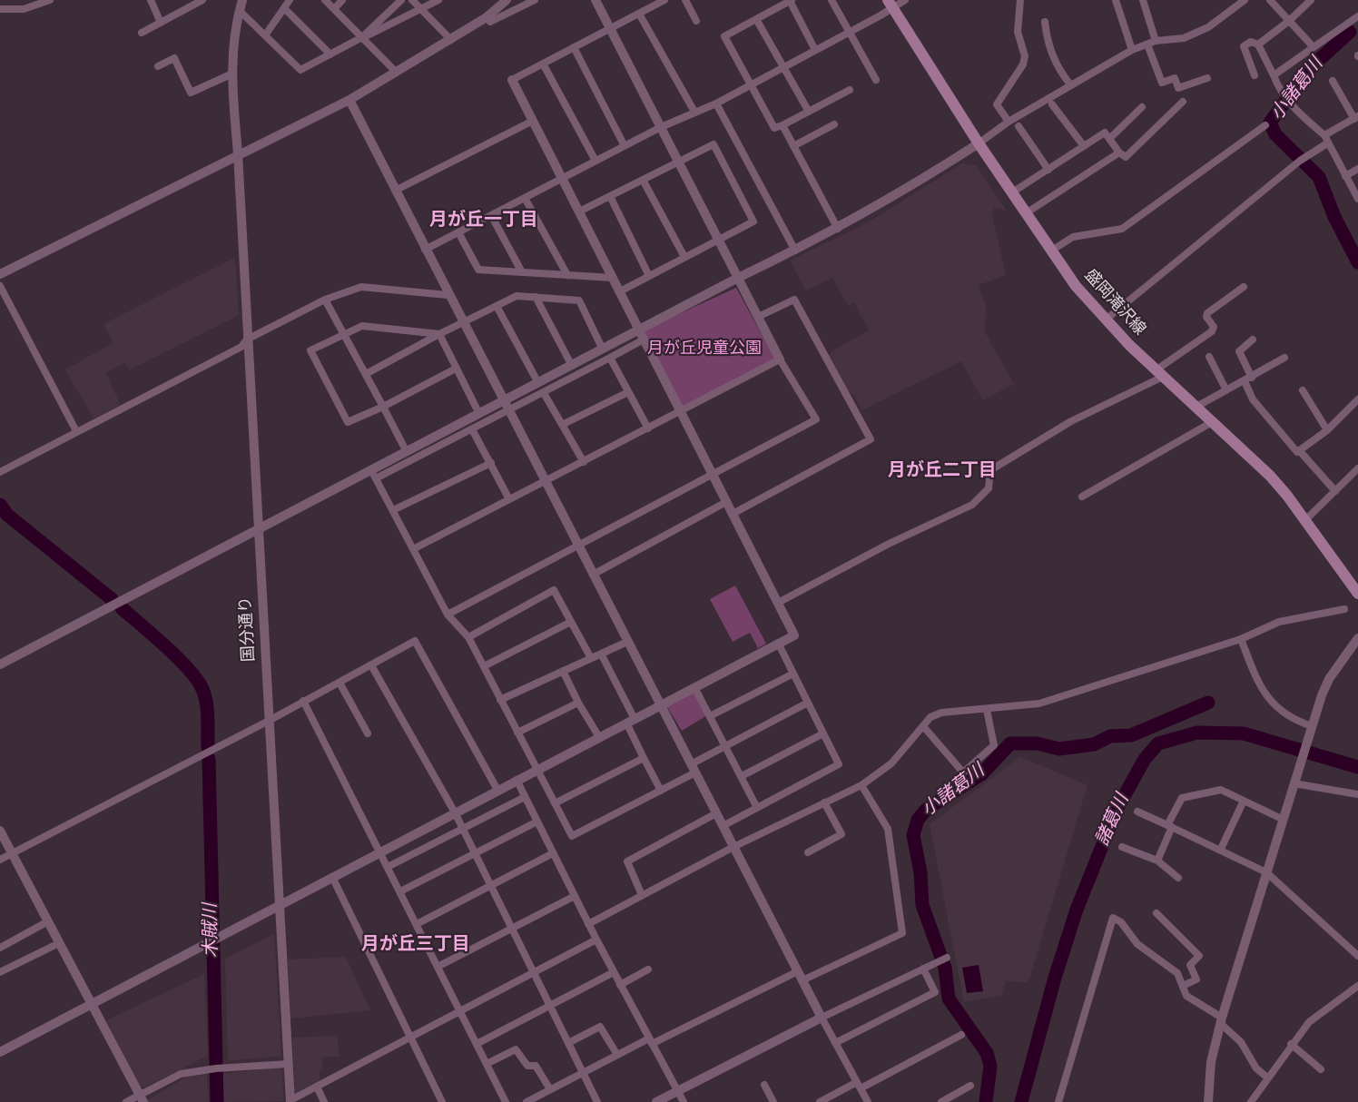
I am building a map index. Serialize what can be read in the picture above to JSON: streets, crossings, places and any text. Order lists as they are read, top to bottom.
{
  "streets": {
    "main road": ["盛岡滝沢線"],
    "street": ["国分通り"]
  },
  "districts": ["月が丘一丁目", "月が丘二丁目", "月が丘三丁目"],
  "water": ["小諸葛川", "諸葛川", "木賊川"],
  "parks": ["月が丘児童公園"]
}
